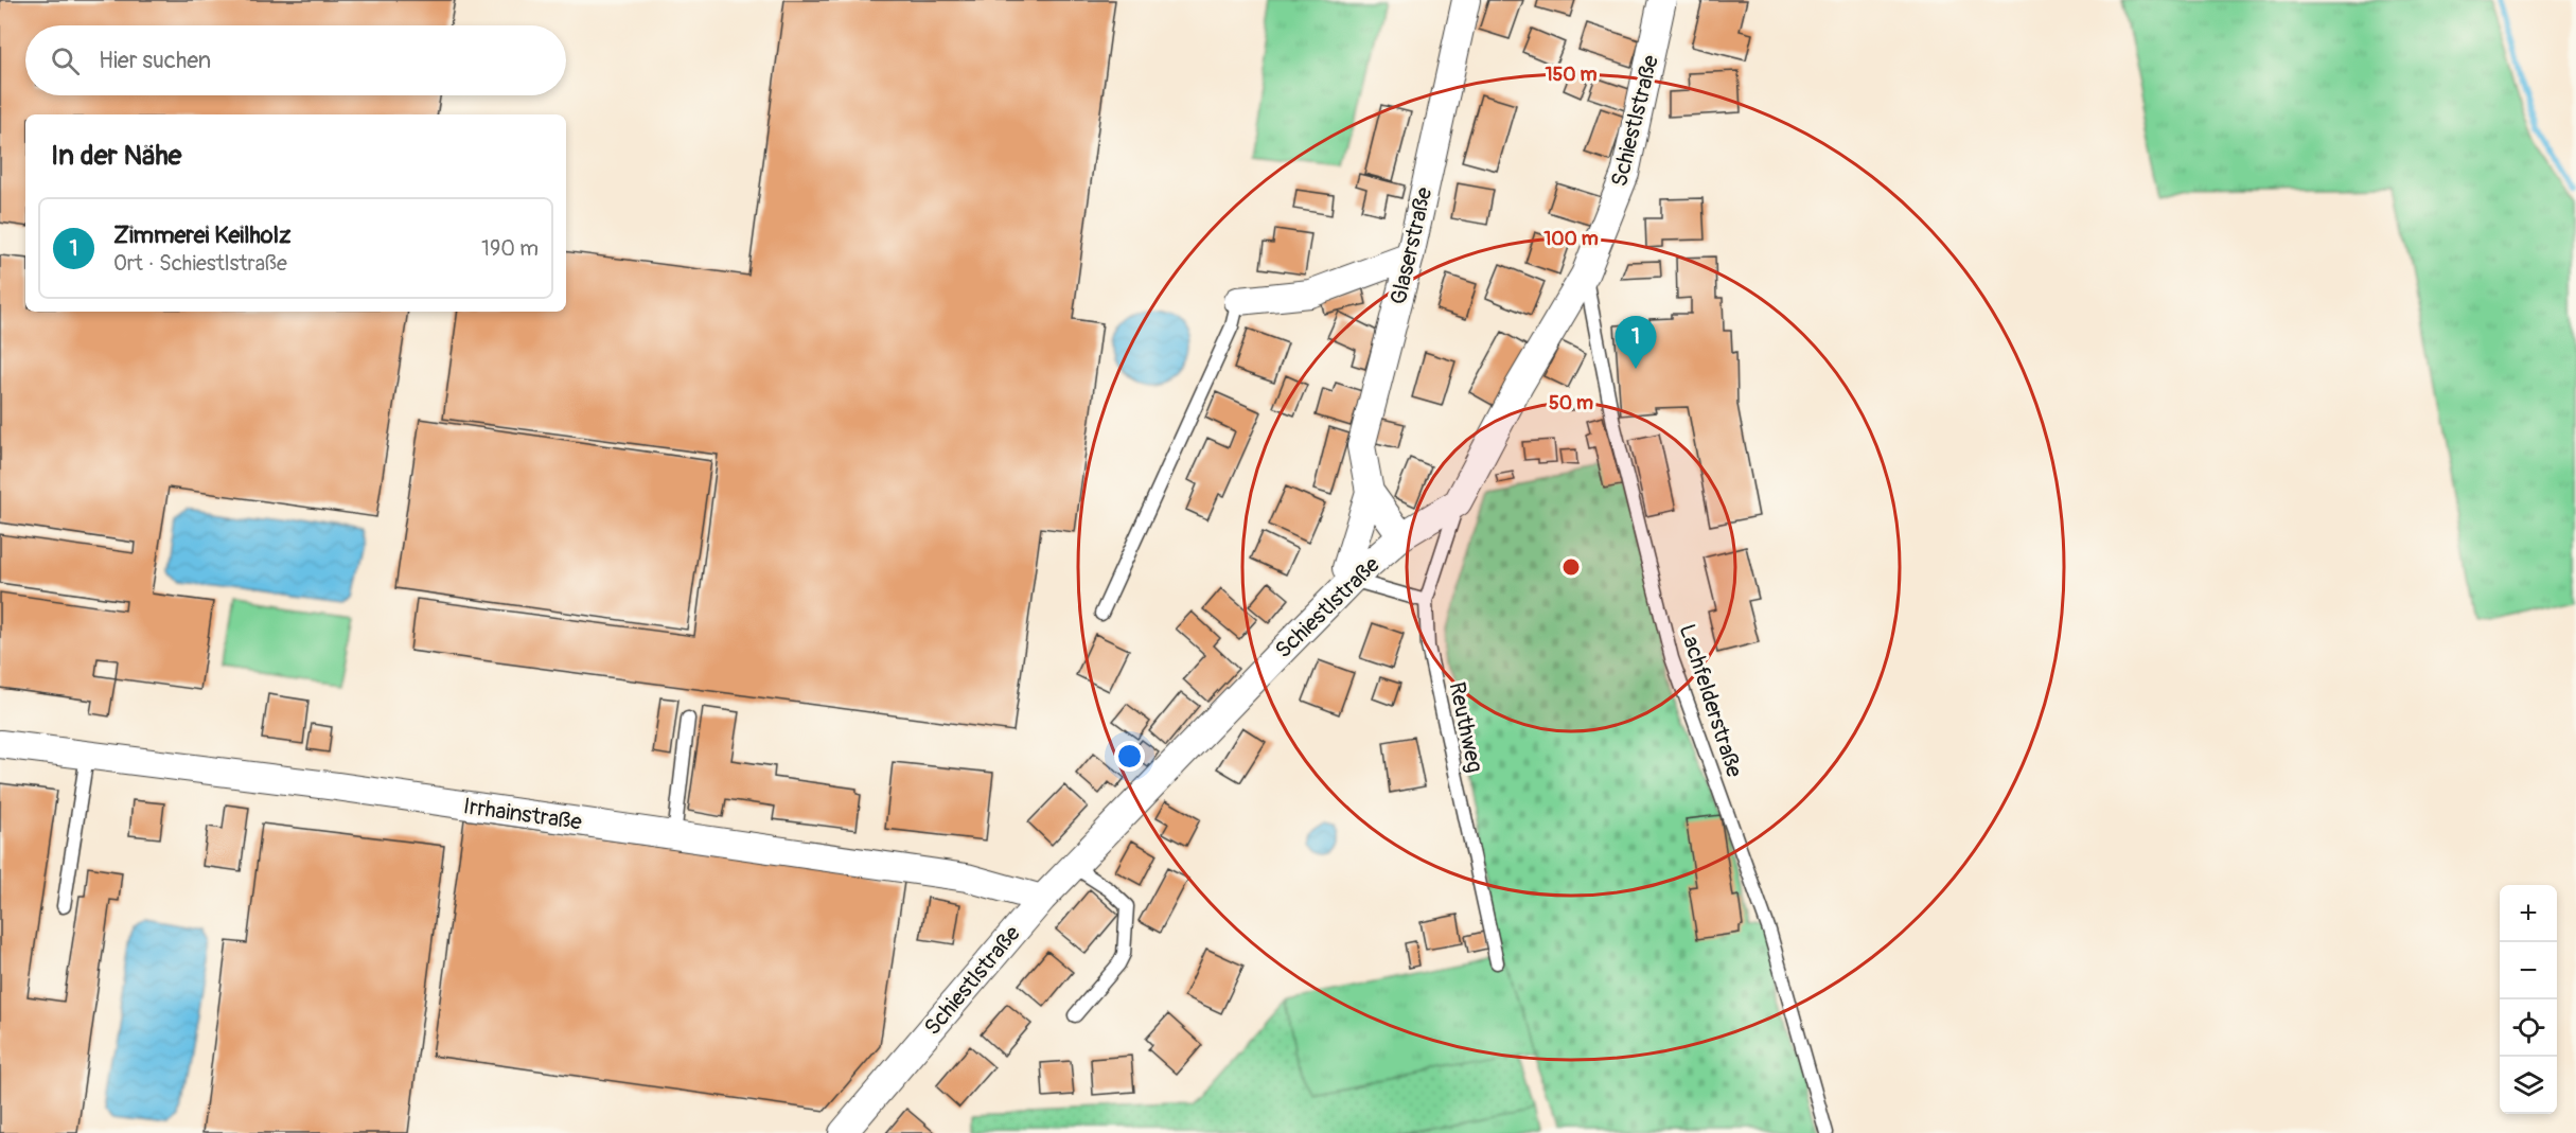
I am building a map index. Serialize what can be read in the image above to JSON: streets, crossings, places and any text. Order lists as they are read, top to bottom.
{
  "streets": {
    "street": ["Schiestlstraße", "Glaserstraße", "Irrhainstraße"],
    "lane": ["Lachfelderstraße", "Reuthweg"]
  },
  "crossings": [
    ["Schiestlstraße", "Glaserstraße"],
    ["Schiestlstraße", "Lachfelderstraße"],
    ["Schiestlstraße", "Reuthweg"],
    ["Schiestlstraße", "Irrhainstraße"]
  ],
  "page": {
    "search": "Hier suchen",
    "heading": "In der Nähe",
    "list": [
      {
        "mark": "1",
        "name": "Zimmerei Keilholz",
        "note": "Ort · Schiestlstraße",
        "value": "190 m"
      }
    ],
    "pins": "1",
    "map_buttons": ["+", "−"]
  },
  "rings": ["150 m", "100 m", "50 m"]
}
